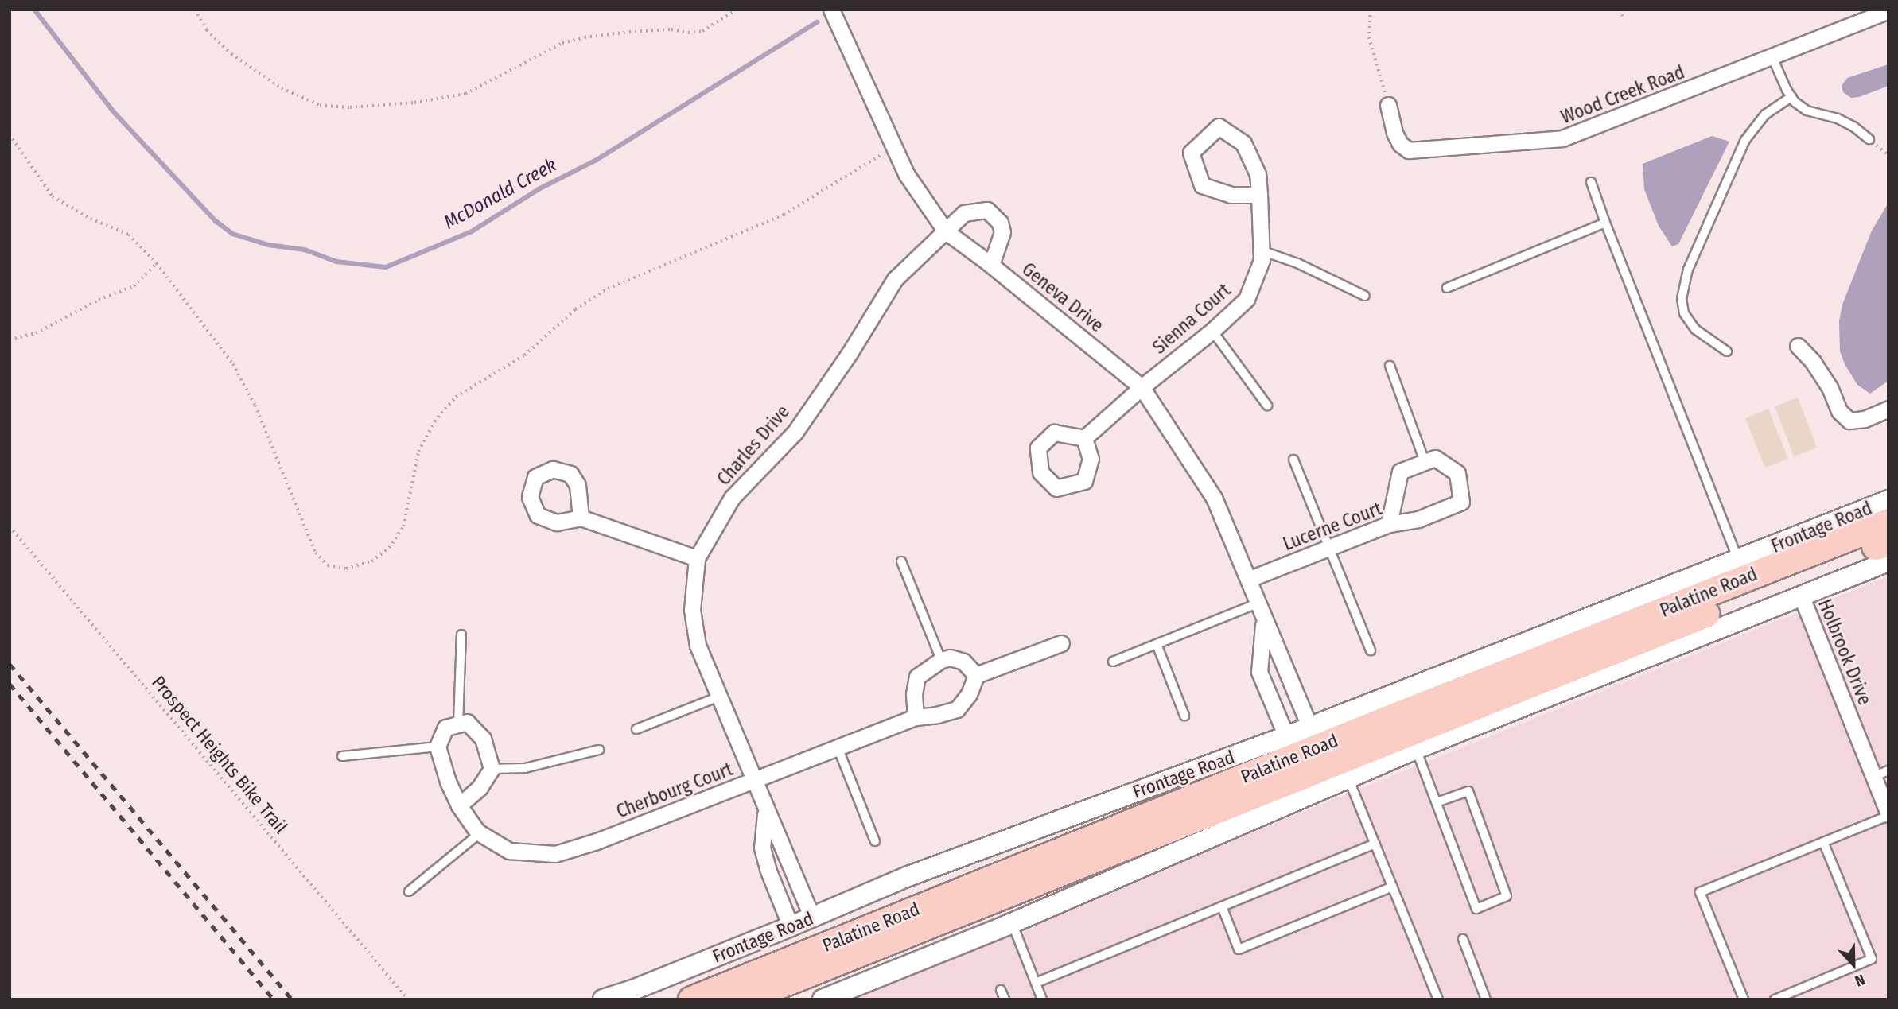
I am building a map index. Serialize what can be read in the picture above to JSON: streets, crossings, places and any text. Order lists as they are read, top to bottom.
{
  "streets": {
    "highway": ["Palatine Road"],
    "street": [
      "Wood Creek Road",
      "Geneva Drive",
      "Sienna Court",
      "Charles Drive",
      "Lucerne Court",
      "Frontage Road",
      "Holbrook Drive",
      "Cherbourg Court"
    ],
    "path": ["Prospect Heights Bike Trail"]
  },
  "crossings": [
    ["Geneva Drive", "Sienna Court"],
    ["Geneva Drive", "Charles Drive"],
    ["Geneva Drive", "Lucerne Court"],
    ["Geneva Drive", "Frontage Road"],
    ["Charles Drive", "Frontage Road"],
    ["Charles Drive", "Cherbourg Court"]
  ],
  "water": ["McDonald Creek"],
  "north": "bottom"
}
